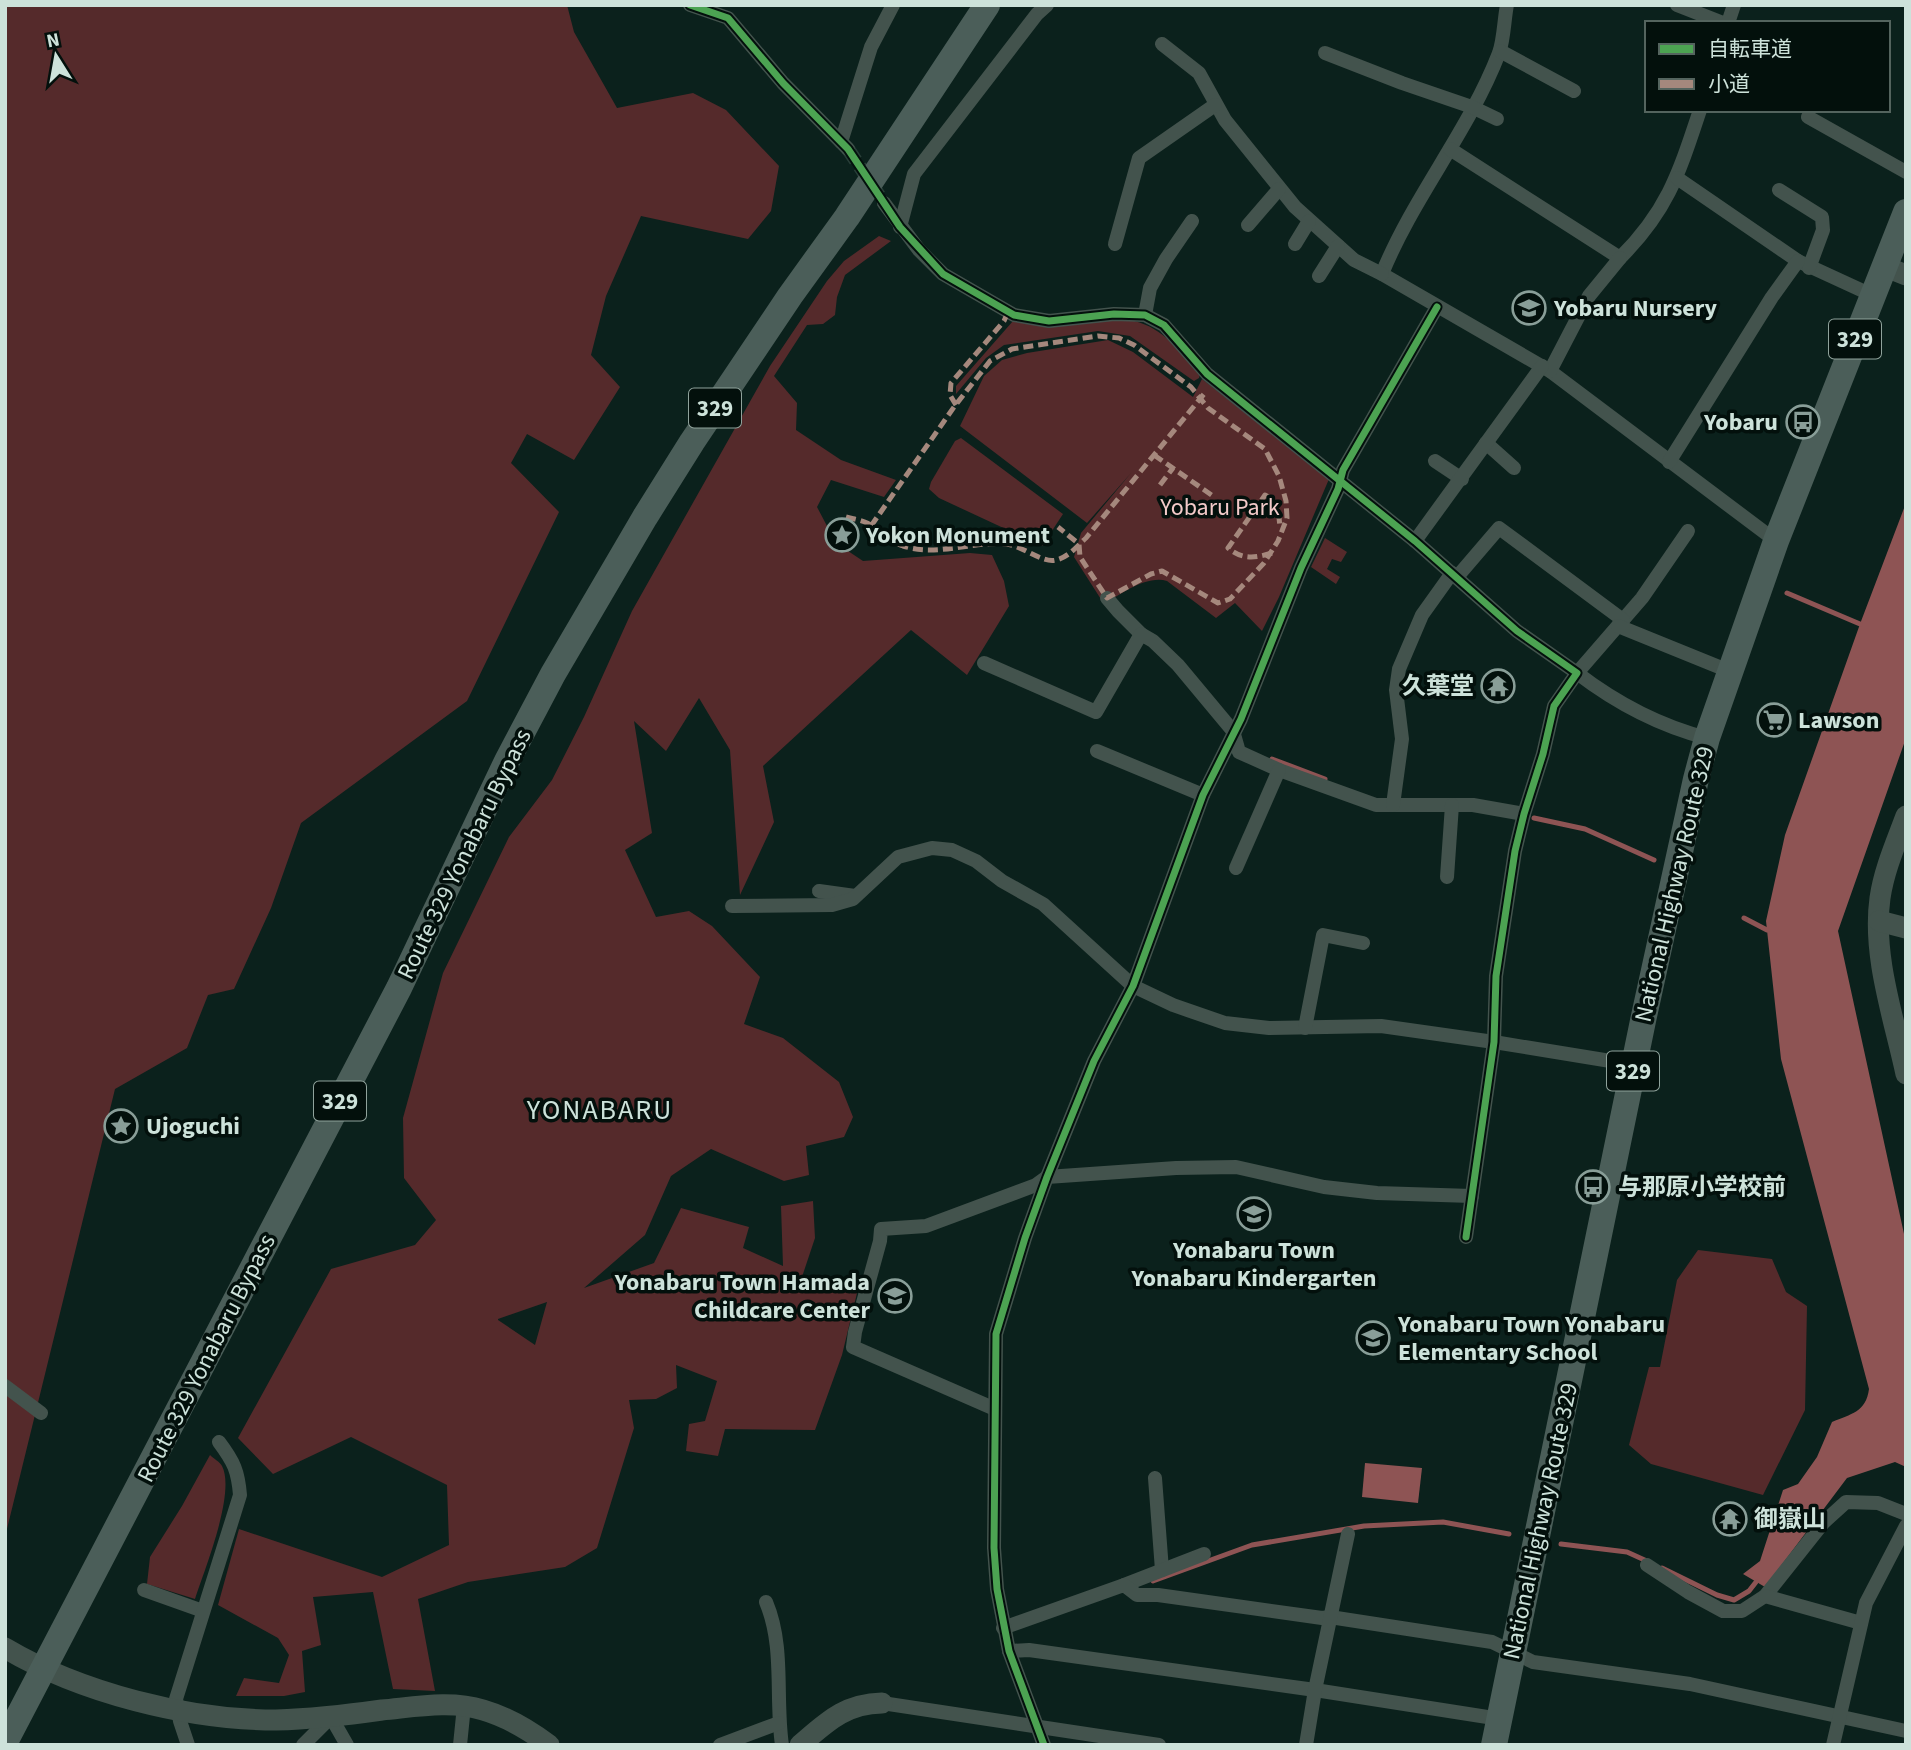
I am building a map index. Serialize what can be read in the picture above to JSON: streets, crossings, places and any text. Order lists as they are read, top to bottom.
{
  "streets": {
    "highway": ["329", "Route 329 Yonabaru Bypass", "National Highway Route 329"]
  },
  "districts": ["YONABARU"],
  "parks": ["Yobaru Park"],
  "places": {
    "school or university": [
      "Yobaru Nursery",
      "Yonabaru Town Yonabaru Kindergarten",
      "Yonabaru Town Hamada Childcare Center",
      "Yonabaru Town Yonabaru Elementary School"
    ],
    "bus stop": ["Yobaru", "与那原小学校前"],
    "place": ["Yokon Monument", "Ujoguchi"],
    "temple": ["久葉堂", "御嶽山"],
    "supermarket": ["Lawson"]
  },
  "legend": ["自転車道", "小道"],
  "north": "top"
}
